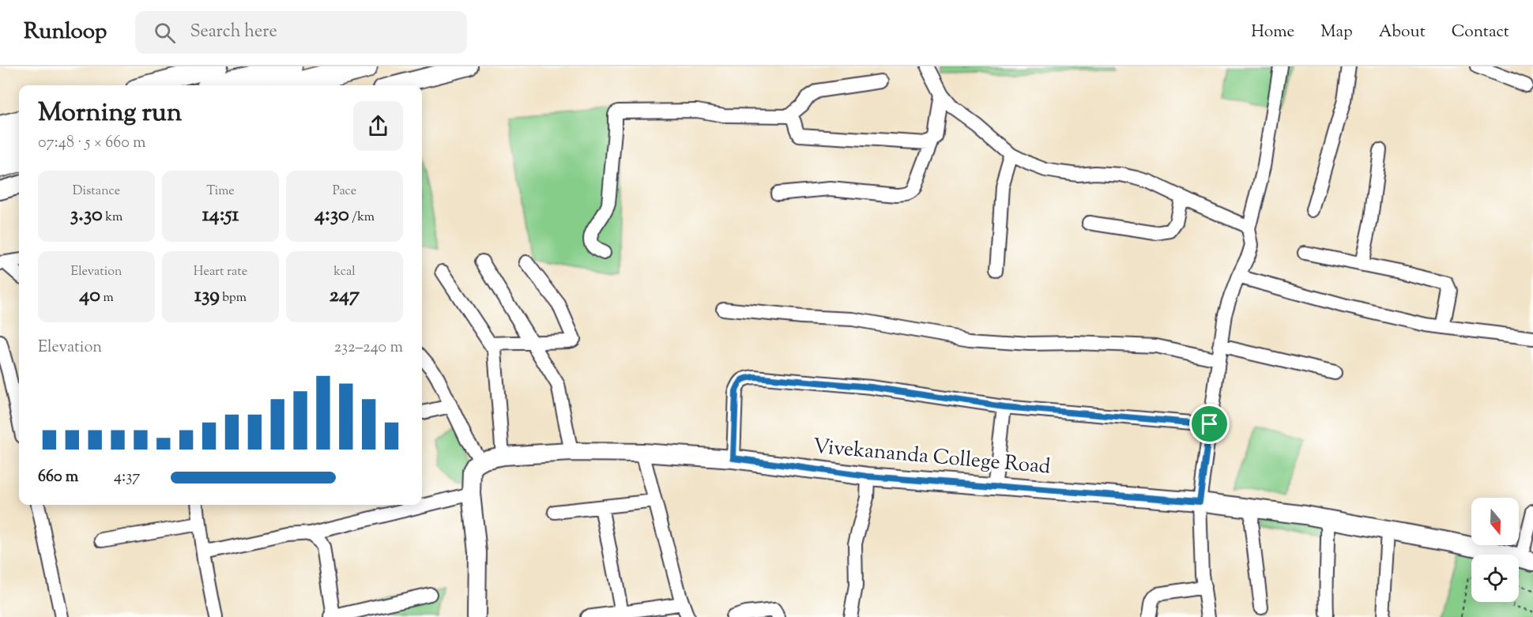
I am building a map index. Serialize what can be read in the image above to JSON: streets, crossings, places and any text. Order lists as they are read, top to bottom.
{
  "streets": {
    "street": ["Vivekananda College Road"]
  },
  "north": "bottom",
  "page": {
    "header": "Runloop",
    "search": "Search here",
    "nav": [
      "Home",
      "Map",
      "About",
      "Contact"
    ],
    "heading": ["Morning run", "07:48 · 5 × 660 m"],
    "stats": [
      ["Distance", "3.30 km"],
      ["Time", "14:51"],
      ["Pace", "4:30 /km"],
      ["Elevation", "40 m"],
      ["Heart rate", "139 bpm"],
      ["kcal", "247"]
    ],
    "chart": ["Elevation", "232–240 m"],
    "list": [
      {
        "name": "660 m",
        "note": "4:37"
      }
    ]
  }
}
